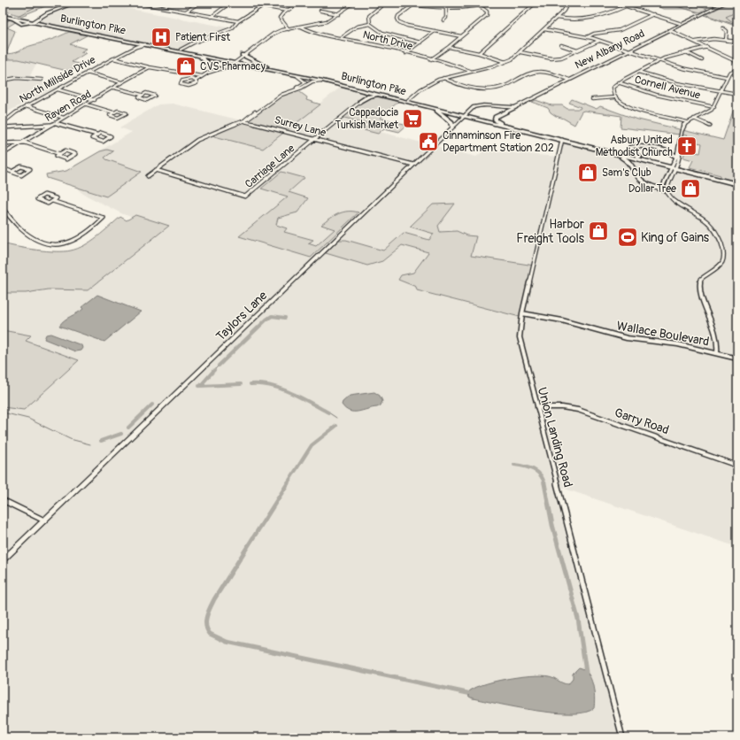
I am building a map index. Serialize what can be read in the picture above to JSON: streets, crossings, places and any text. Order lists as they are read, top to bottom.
{
  "streets": {
    "highway": ["Burlington Pike"],
    "street": [
      "North Drive",
      "New Albany Road",
      "North Millside Drive",
      "Cornell Avenue",
      "Raven Road",
      "Surrey Lane",
      "Carriage Lane",
      "Taylors Lane",
      "Wallace Boulevard",
      "Garry Road",
      "Union Landing Road"
    ]
  },
  "crossings": [
    ["Burlington Pike", "North Millside Drive"],
    ["Burlington Pike", "Taylors Lane"],
    ["Burlington Pike", "Union Landing Road"],
    ["New Albany Road", "Taylors Lane"],
    ["Surrey Lane", "Carriage Lane"],
    ["Surrey Lane", "Taylors Lane"],
    ["Wallace Boulevard", "Union Landing Road"],
    ["Garry Road", "Union Landing Road"]
  ],
  "places": {
    "hospital": ["Patient First"],
    "shop": [
      "CVS Pharmacy",
      "Sam's Club",
      "Dollar Tree",
      "Harbor Freight Tools"
    ],
    "supermarket": ["Cappadocia Turkish Market"],
    "public building": ["Cinnaminson Fire Department Station 202"],
    "church": ["Asbury United Methodist Church"],
    "sports": ["King of Gains"]
  }
}
